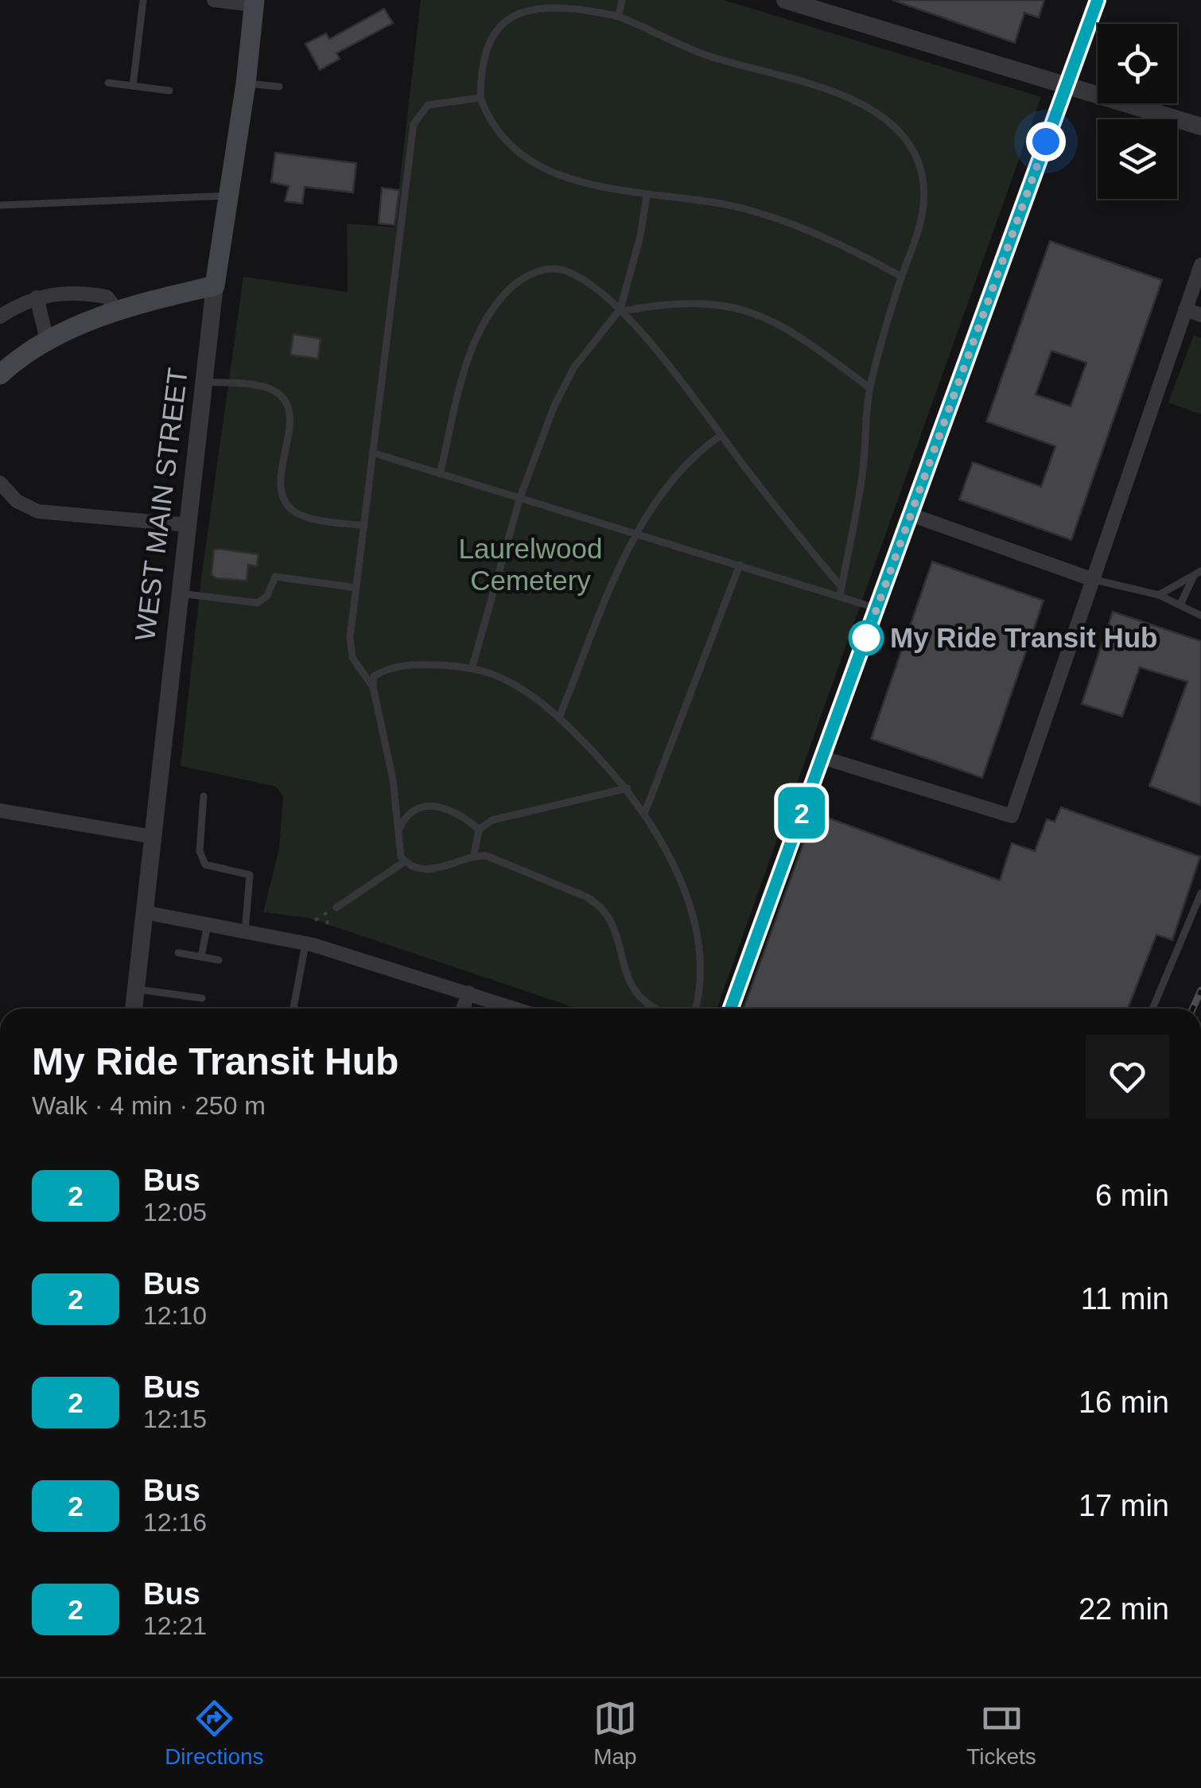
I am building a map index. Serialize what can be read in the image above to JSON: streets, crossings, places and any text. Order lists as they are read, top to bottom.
{
  "streets": {
    "main road": ["WEST MAIN STREET"]
  },
  "parks": ["Laurelwood Cemetery"],
  "places": ["My Ride Transit Hub"],
  "lines": ["bus line 2"],
  "page": {
    "on_map": "2",
    "heading": ["My Ride Transit Hub", "Walk · 4 min · 250 m"],
    "list": [
      {
        "mark": "2",
        "name": "Bus",
        "note": "12:05",
        "value": "6 min"
      },
      {
        "mark": "2",
        "name": "Bus",
        "note": "12:10",
        "value": "11 min"
      },
      {
        "mark": "2",
        "name": "Bus",
        "note": "12:15",
        "value": "16 min"
      },
      {
        "mark": "2",
        "name": "Bus",
        "note": "12:16",
        "value": "17 min"
      },
      {
        "mark": "2",
        "name": "Bus",
        "note": "12:21",
        "value": "22 min"
      }
    ],
    "tabs": ["Directions", "Map", "Tickets"]
  }
}
